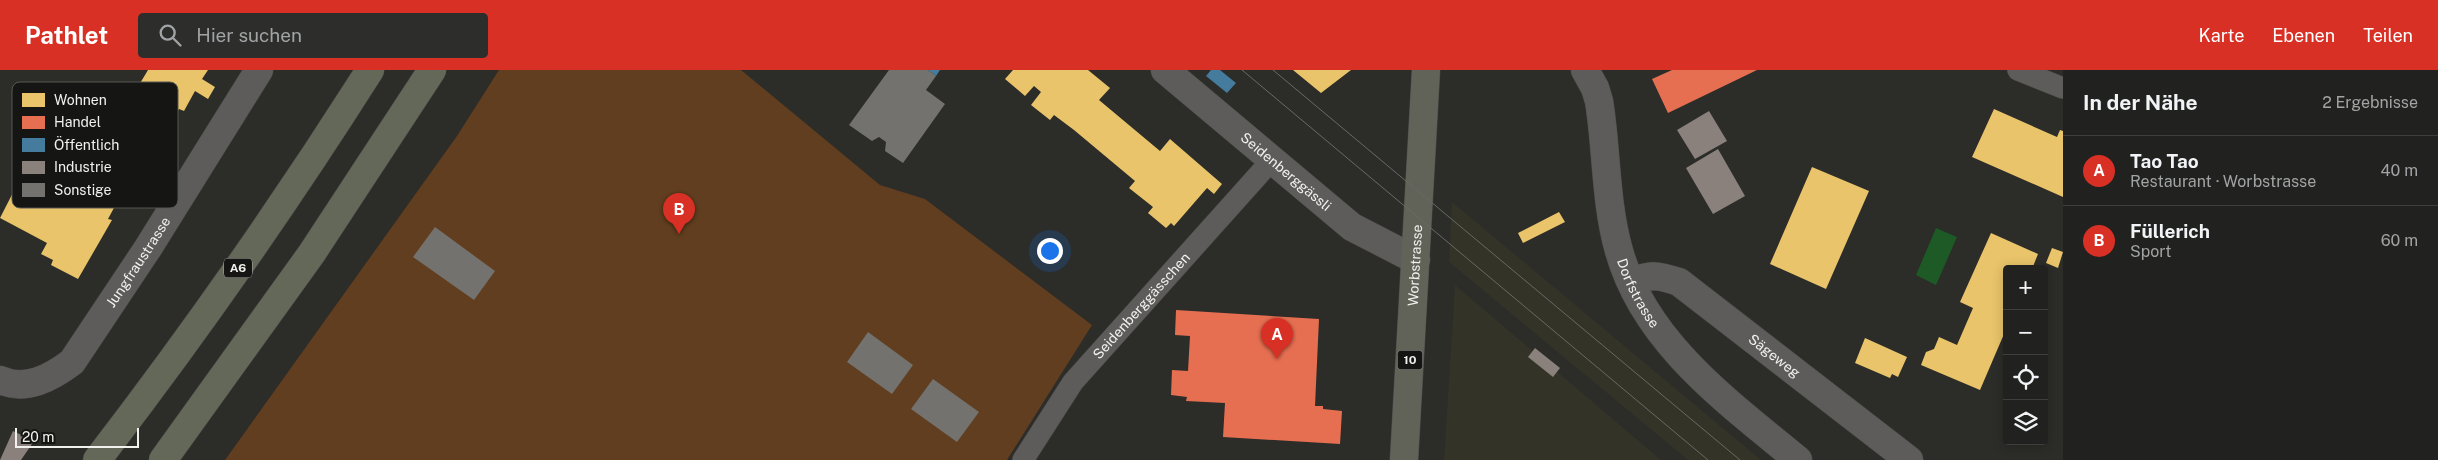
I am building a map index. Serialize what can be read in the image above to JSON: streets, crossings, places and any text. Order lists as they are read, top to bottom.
{
  "streets": {
    "highway": ["A6"],
    "main road": ["Worbstrasse", "10"],
    "street": [
      "Seidenberggässli",
      "Jungfraustrasse",
      "Dorfstrasse",
      "Sägeweg"
    ],
    "lane": ["Seidenberggässchen"]
  },
  "crossings": [
    ["Seidenberggässli", "Worbstrasse"],
    ["Seidenberggässli", "Seidenberggässchen"],
    ["Dorfstrasse", "Sägeweg"]
  ],
  "legend": [
    "Wohnen",
    "Handel",
    "Öffentlich",
    "Industrie",
    "Sonstige"
  ],
  "scale_bar": "20 m",
  "page": {
    "header": "Pathlet",
    "search": "Hier suchen",
    "nav": ["Karte", "Ebenen", "Teilen"],
    "heading": ["In der Nähe", "2 Ergebnisse"],
    "list": [
      {
        "mark": "A",
        "name": "Tao Tao",
        "note": "Restaurant · Worbstrasse",
        "value": "40 m"
      },
      {
        "mark": "B",
        "name": "Füllerich",
        "note": "Sport",
        "value": "60 m"
      }
    ],
    "pins": ["B", "A"],
    "map_buttons": ["+", "−"],
    "scale": "20 m"
  }
}
